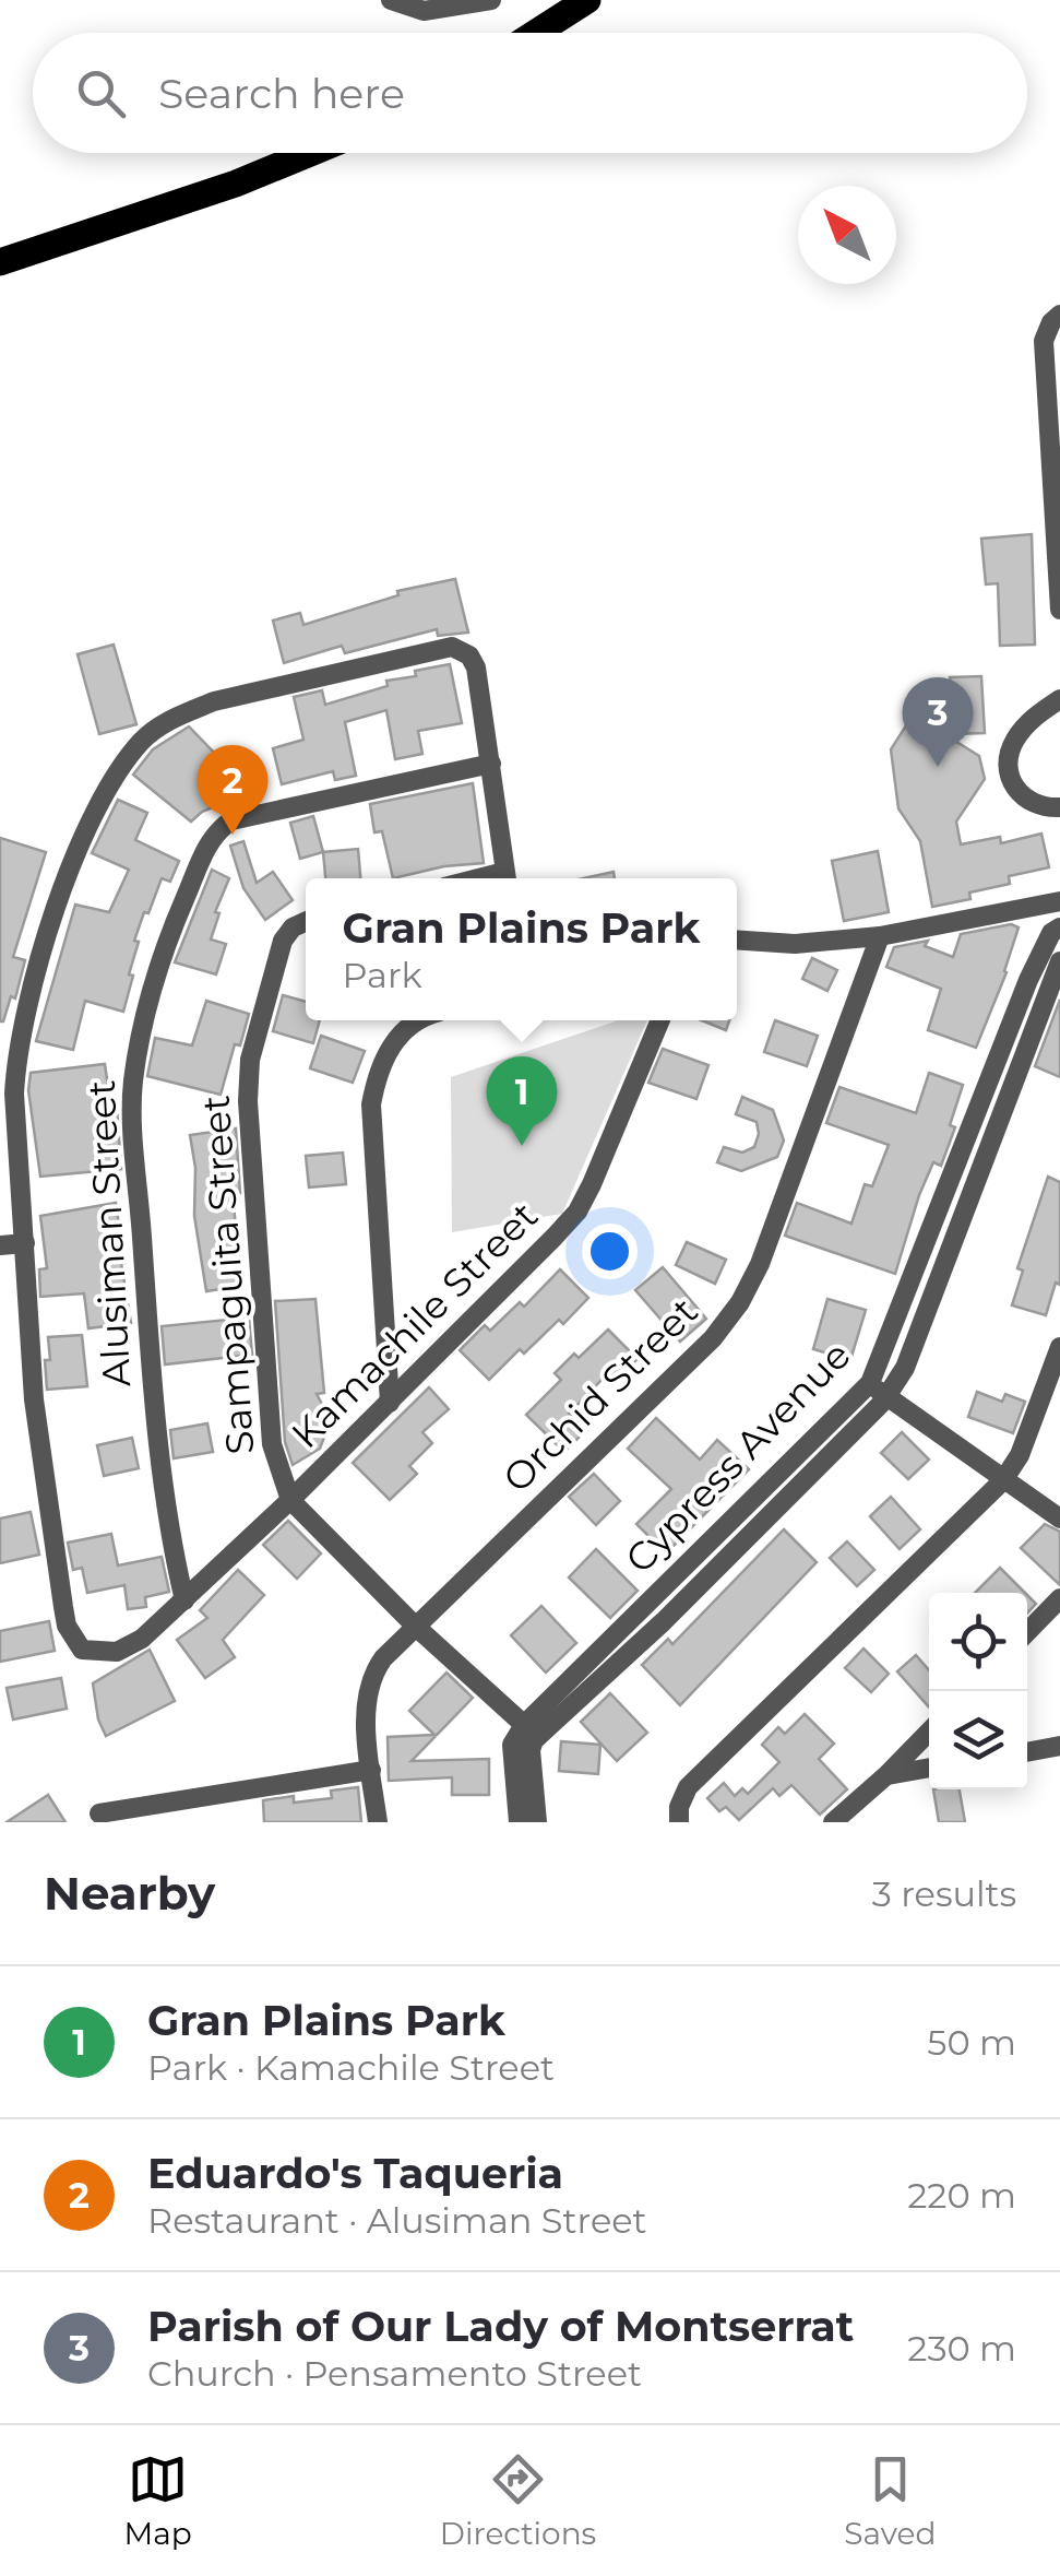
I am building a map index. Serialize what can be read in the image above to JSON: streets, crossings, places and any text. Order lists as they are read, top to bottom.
{
  "streets": {
    "street": [
      "Alusiman Street",
      "Sampaguita Street",
      "Kamachile Street",
      "Orchid Street",
      "Cypress Avenue"
    ]
  },
  "crossings": [
    ["Alusiman Street", "Kamachile Street"],
    ["Sampaguita Street", "Kamachile Street"],
    ["Sampaguita Street", "Orchid Street"],
    ["Sampaguita Street", "Cypress Avenue"]
  ],
  "north": "top left",
  "page": {
    "search": "Search here",
    "pins": ["3", "2", "1"],
    "popup": ["Gran Plains Park", "Park"],
    "heading": ["Nearby", "3 results"],
    "list": [
      {
        "mark": "1",
        "name": "Gran Plains Park",
        "note": "Park · Kamachile Street",
        "value": "50 m"
      },
      {
        "mark": "2",
        "name": "Eduardo's Taqueria",
        "note": "Restaurant · Alusiman Street",
        "value": "220 m"
      },
      {
        "mark": "3",
        "name": "Parish of Our Lady of Montserrat",
        "note": "Church · Pensamento Street",
        "value": "230 m"
      }
    ],
    "nav": ["Map", "Directions", "Saved"]
  }
}
